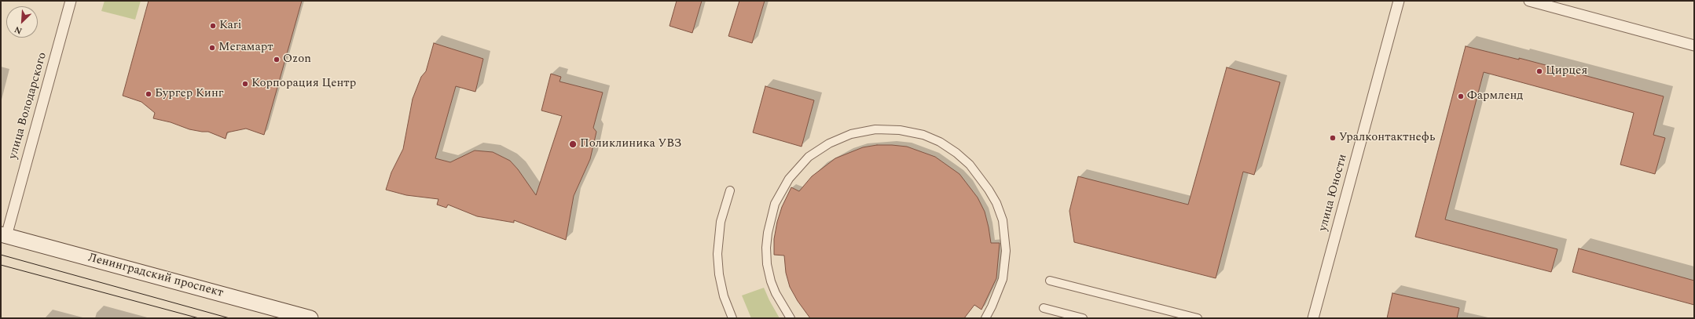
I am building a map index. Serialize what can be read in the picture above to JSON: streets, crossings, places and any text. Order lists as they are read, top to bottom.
{
  "streets": {
    "main road": ["Ленинградский проспект"],
    "street": ["улица Володарского", "улица Юности"]
  },
  "crossings": [
    ["улица Володарского", "Ленинградский проспект"]
  ],
  "places": [
    "Kari",
    "Мегамарт",
    "Ozon",
    "Цирцея",
    "Корпорация Центр",
    "Бургер Кинг",
    "Фармленд",
    "Уралконтактнефь",
    "Поликлиника УВЗ"
  ],
  "north": "bottom left"
}
